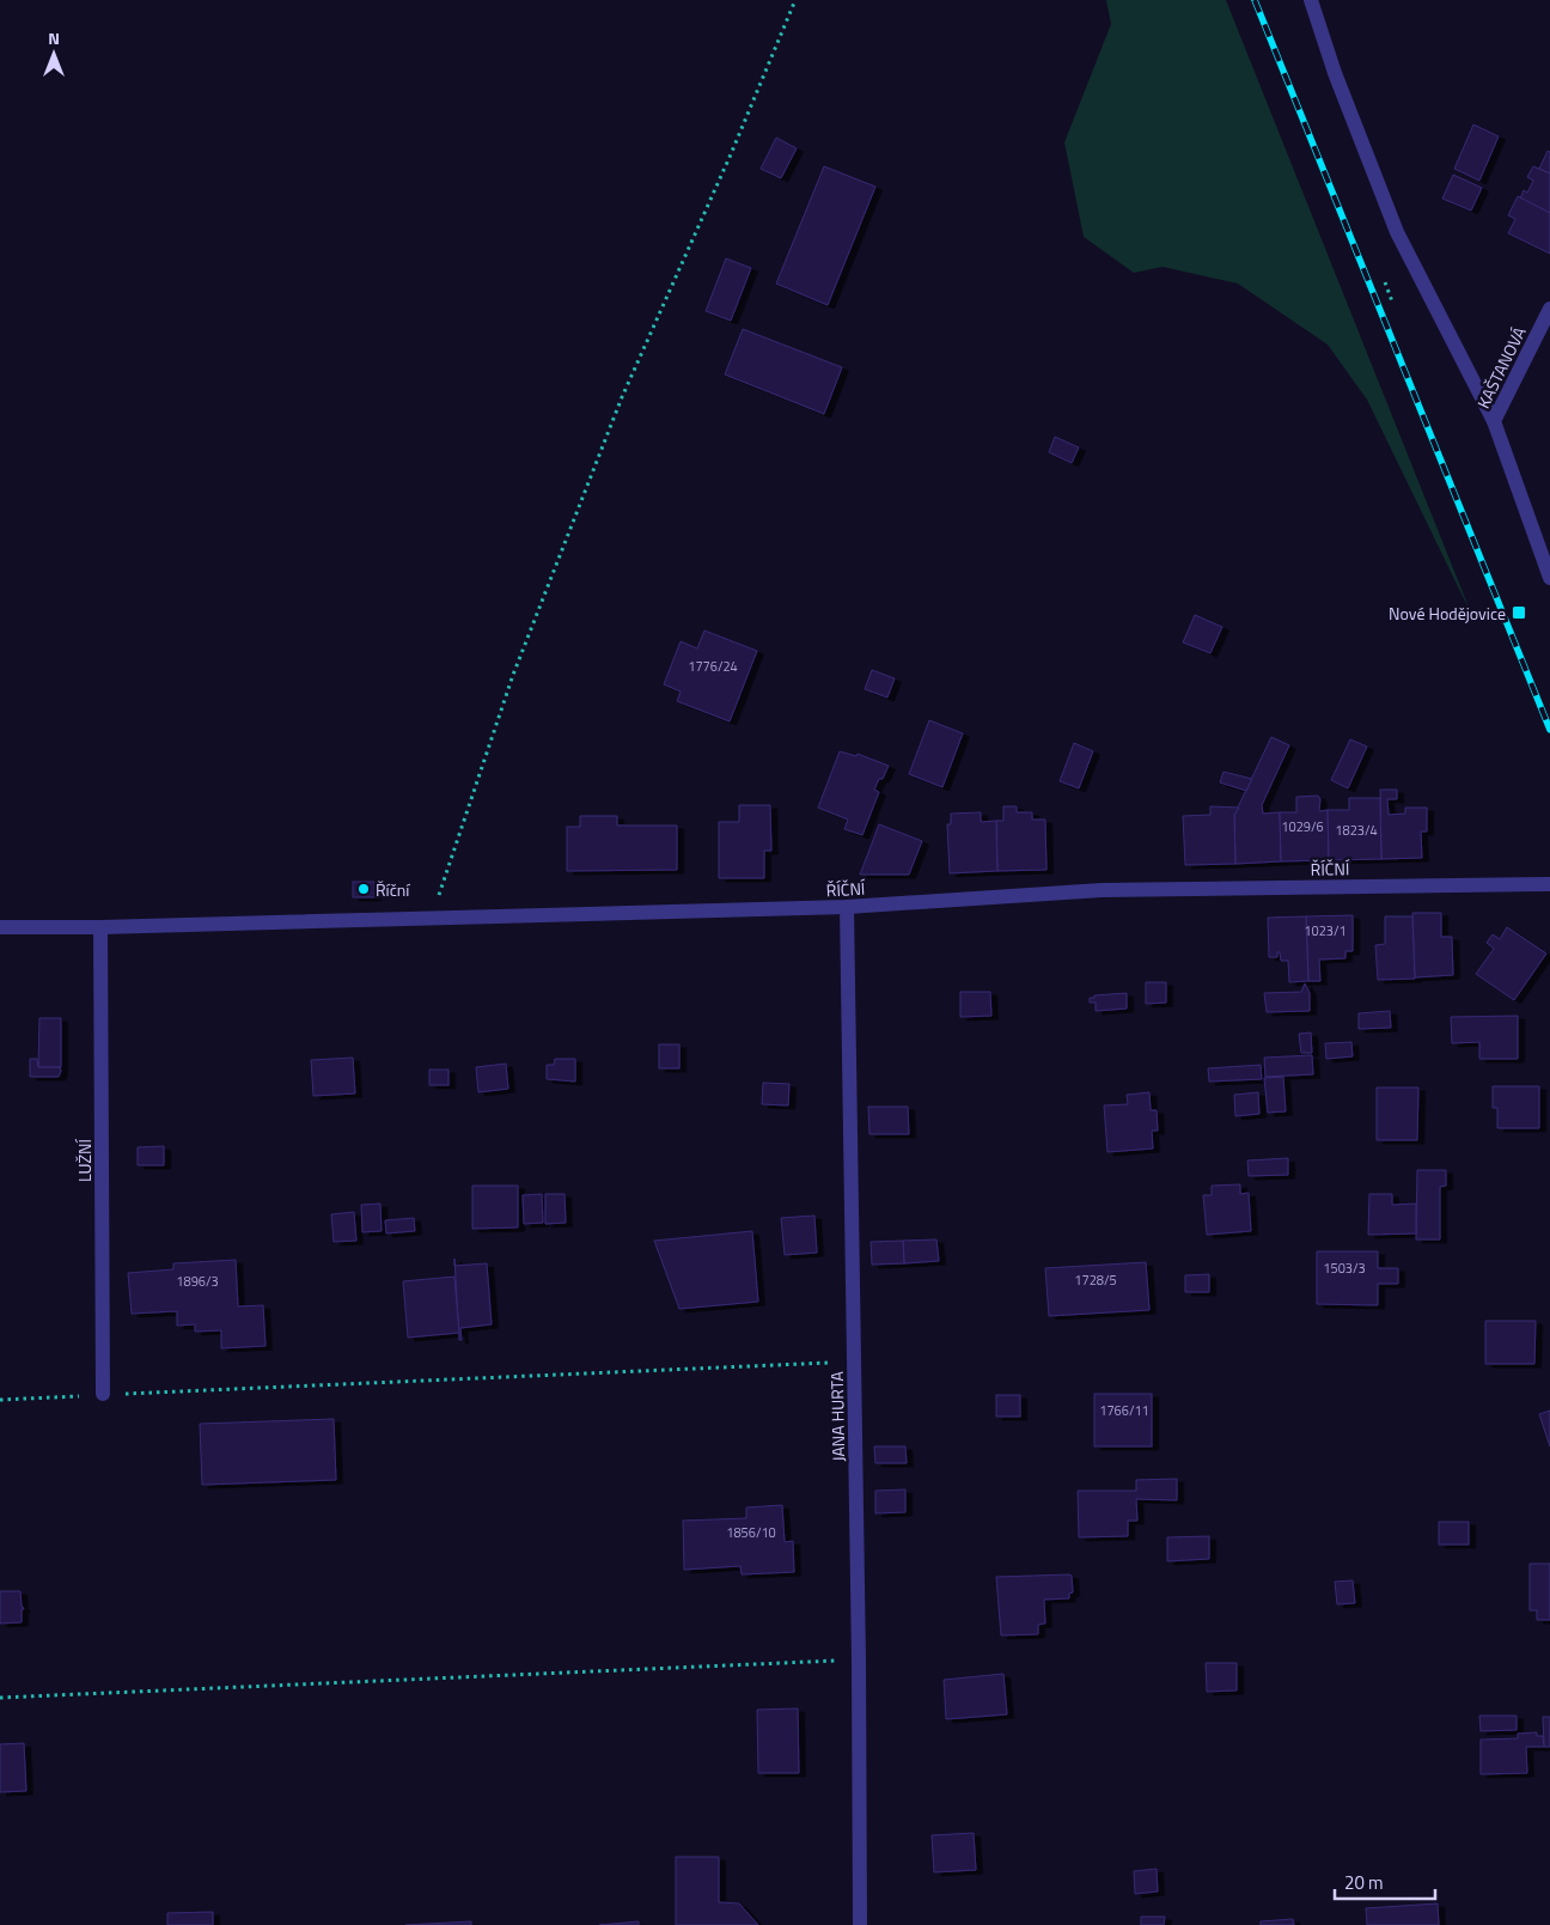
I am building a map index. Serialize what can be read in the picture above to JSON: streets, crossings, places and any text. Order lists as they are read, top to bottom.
{
  "streets": {
    "street": [
      "KAŠTANOVÁ",
      "ŘÍČNÍ",
      "LUŽNÍ",
      "JANA HURTA"
    ]
  },
  "crossings": [
    ["ŘÍČNÍ", "LUŽNÍ"],
    ["ŘÍČNÍ", "JANA HURTA"]
  ],
  "places": {
    "transit": ["Nové Hodějovice"],
    "other": ["Říční"]
  },
  "house_numbers": [
    "1776/24",
    "1029/6",
    "1823/4",
    "1023/1",
    "1503/3",
    "1728/5",
    "1896/3",
    "1766/11",
    "1856/10"
  ],
  "scale_bar": "20 m",
  "north": "top"
}
